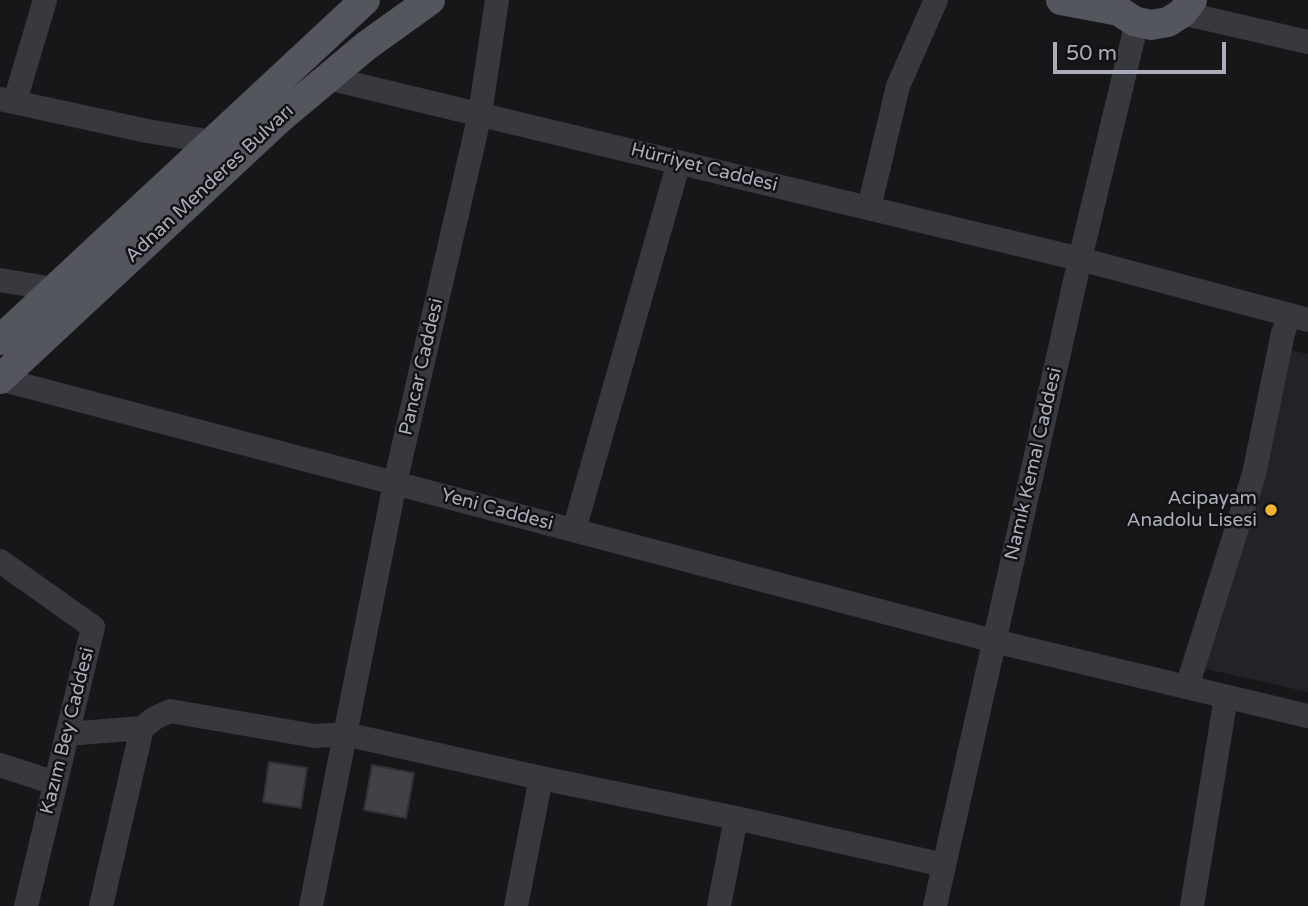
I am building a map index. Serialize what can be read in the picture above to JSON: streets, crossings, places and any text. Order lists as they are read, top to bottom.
{
  "streets": {
    "main road": ["Adnan Menderes Bulvarı"],
    "street": [
      "Hürriyet Caddesi",
      "Pancar Caddesi",
      "Namık Kemal Caddesi",
      "Yeni Caddesi",
      "Kazım Bey Caddesi"
    ]
  },
  "crossings": [
    ["Hürriyet Caddesi", "Adnan Menderes Bulvarı"],
    ["Hürriyet Caddesi", "Pancar Caddesi"],
    ["Hürriyet Caddesi", "Namık Kemal Caddesi"],
    ["Adnan Menderes Bulvarı", "Yeni Caddesi"],
    ["Pancar Caddesi", "Yeni Caddesi"],
    ["Namık Kemal Caddesi", "Yeni Caddesi"]
  ],
  "places": ["Acipayam Anadolu Lisesi"],
  "scale_bar": "50 m"
}
